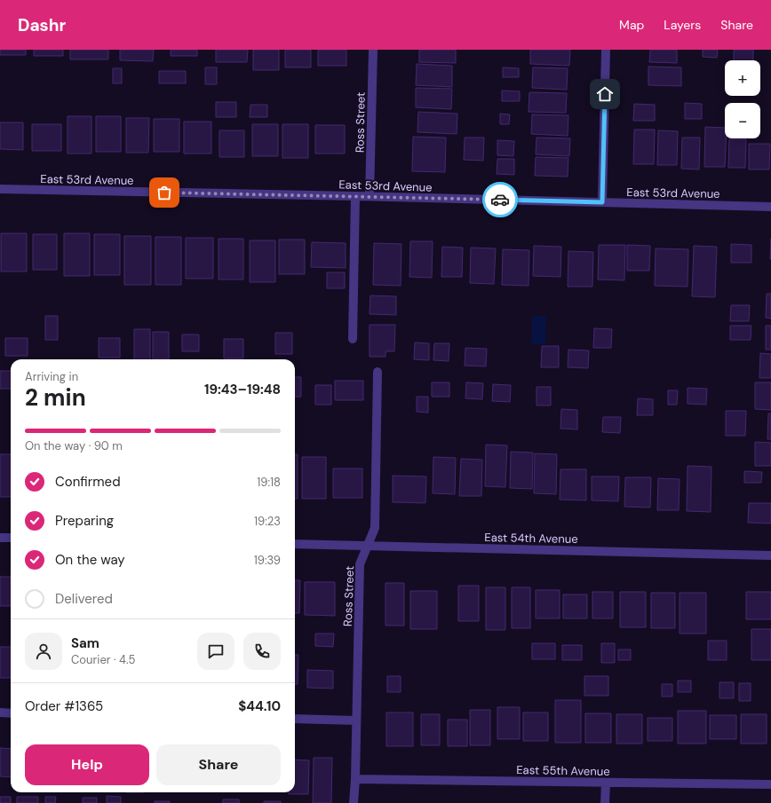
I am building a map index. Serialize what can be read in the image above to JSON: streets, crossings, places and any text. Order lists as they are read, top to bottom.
{
  "streets": {
    "street": [
      "Ross Street",
      "East 53rd Avenue",
      "East 54th Avenue",
      "East 55th Avenue"
    ]
  },
  "crossings": [
    ["Ross Street", "East 53rd Avenue"],
    ["Ross Street", "East 54th Avenue"],
    ["Ross Street", "East 55th Avenue"]
  ],
  "page": {
    "header": "Dashr",
    "nav": ["Map", "Layers", "Share"],
    "map_buttons": ["+", "−"],
    "heading": ["2 min", "Arriving in", "19:43–19:48"],
    "panel": [
      "Sam",
      "Courier · 4.5",
      "Order #1365",
      "$44.10"
    ],
    "bar": "On the way · 90 m",
    "list": [
      ["Confirmed", "19:18"],
      ["Preparing", "19:23"],
      ["On the way", "19:39"],
      "Delivered"
    ],
    "buttons": ["Help", "Share"]
  }
}
